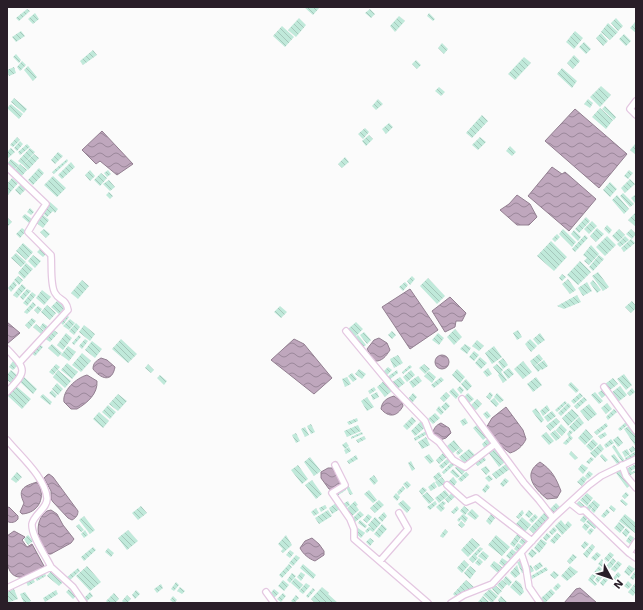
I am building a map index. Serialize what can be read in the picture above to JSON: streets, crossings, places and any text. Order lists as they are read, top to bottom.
{
  "north": "bottom right"
}
